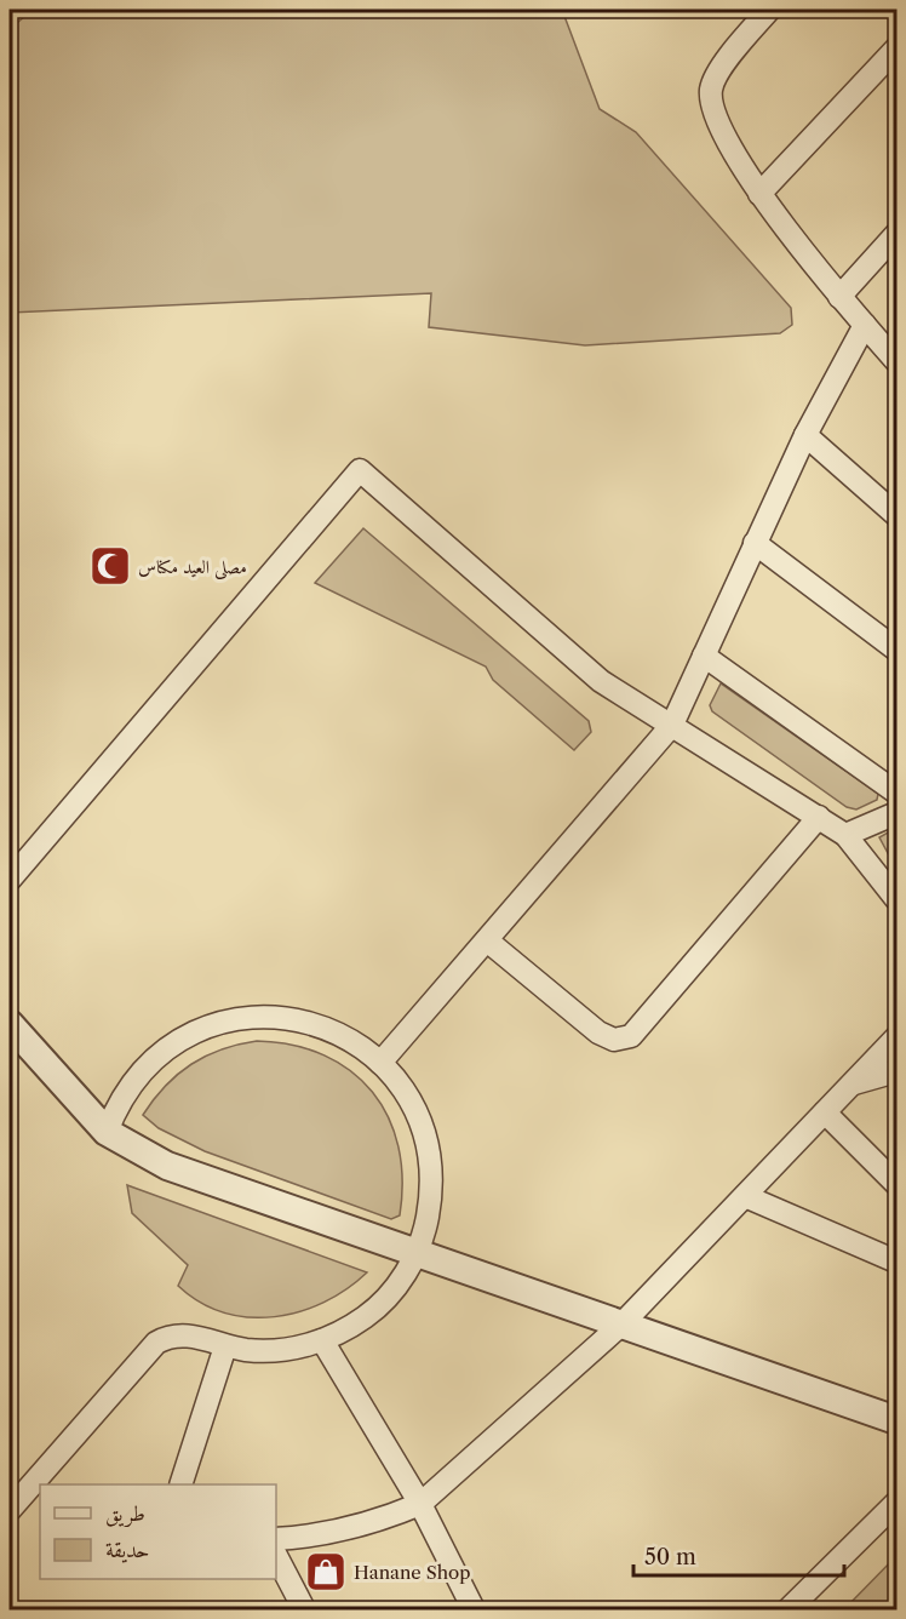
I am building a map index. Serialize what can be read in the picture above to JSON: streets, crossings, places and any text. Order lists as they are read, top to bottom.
{
  "places": {
    "mosque": ["مصلى العيد مكناس"],
    "shop": ["Hanane Shop"]
  },
  "legend": ["طريق", "حديقة"],
  "scale_bar": "50 m"
}
